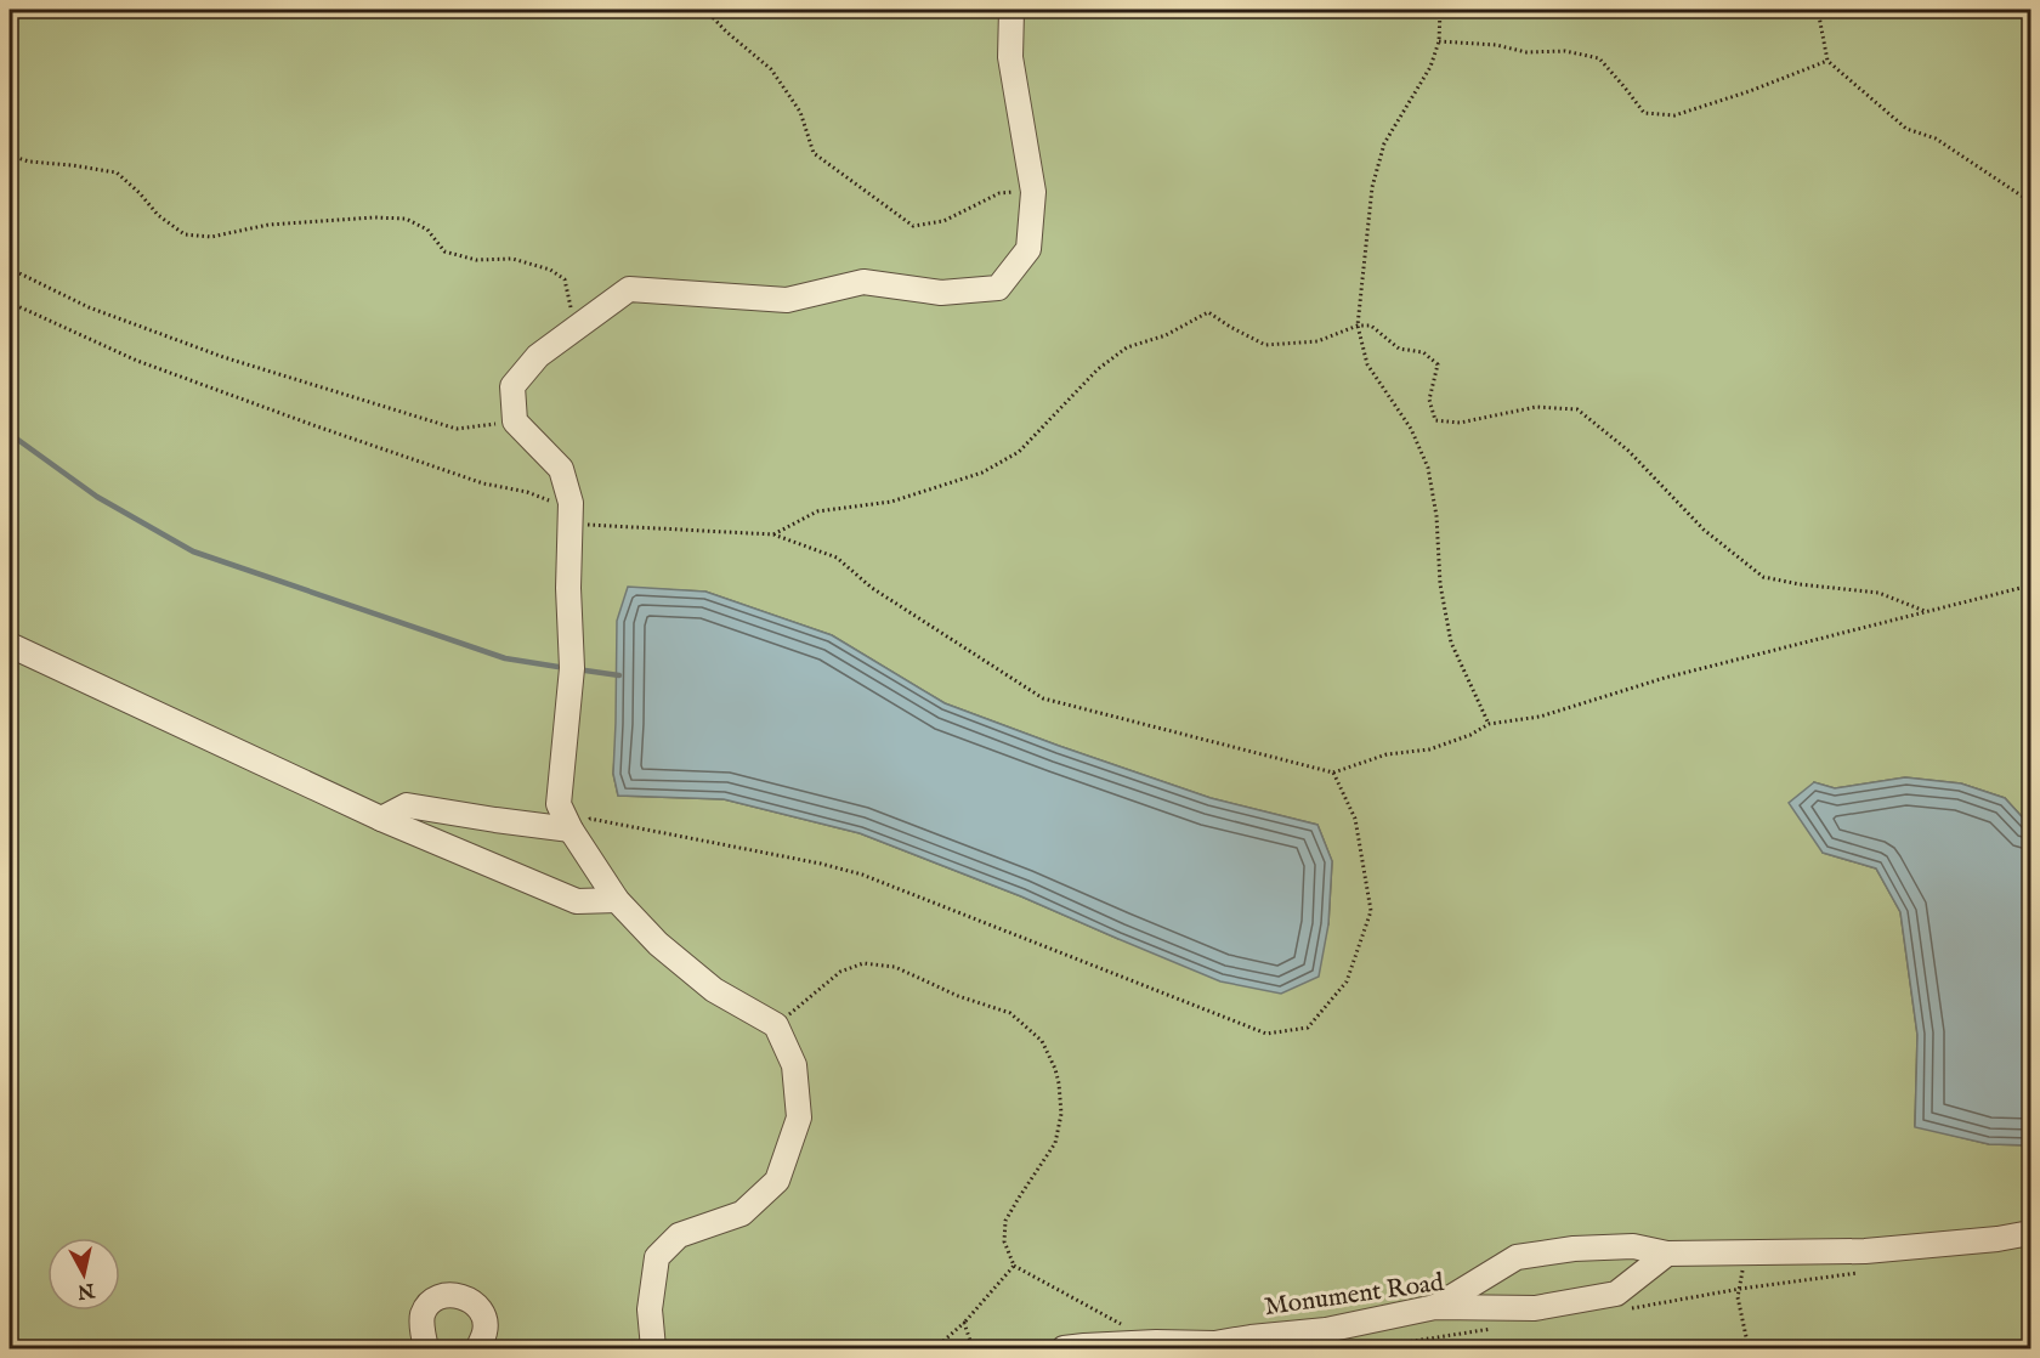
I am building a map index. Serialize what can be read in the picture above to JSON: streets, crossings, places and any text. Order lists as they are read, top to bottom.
{
  "streets": {
    "street": ["Monument Road"]
  },
  "north": "bottom"
}
